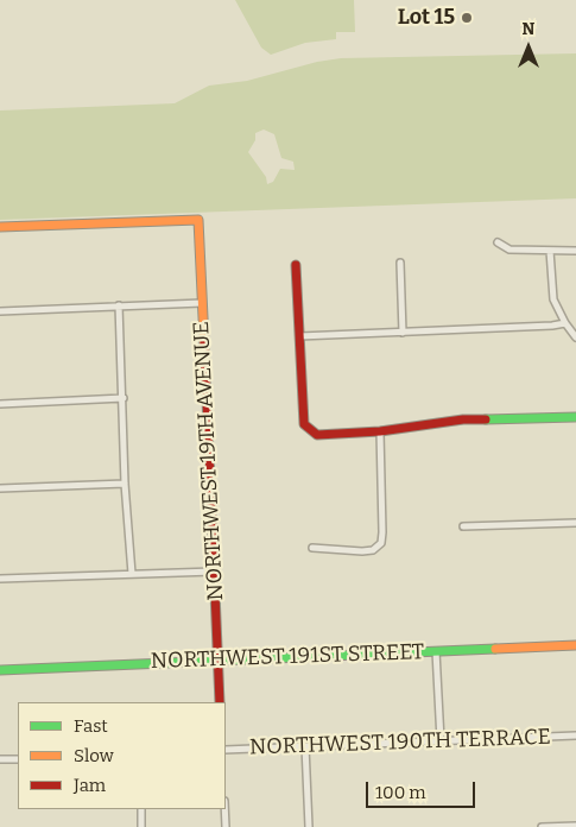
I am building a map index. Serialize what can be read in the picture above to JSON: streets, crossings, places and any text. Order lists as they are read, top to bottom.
{
  "streets": {
    "street": ["NORTHWEST 19TH AVENUE", "NORTHWEST 191ST STREET", "NORTHWEST 190TH TERRACE"]
  },
  "crossings": [
    ["NORTHWEST 19TH AVENUE", "NORTHWEST 191ST STREET"]
  ],
  "places": ["Lot 15"],
  "legend": ["Fast", "Slow", "Jam"],
  "scale_bar": "100 m",
  "north": "top"
}
